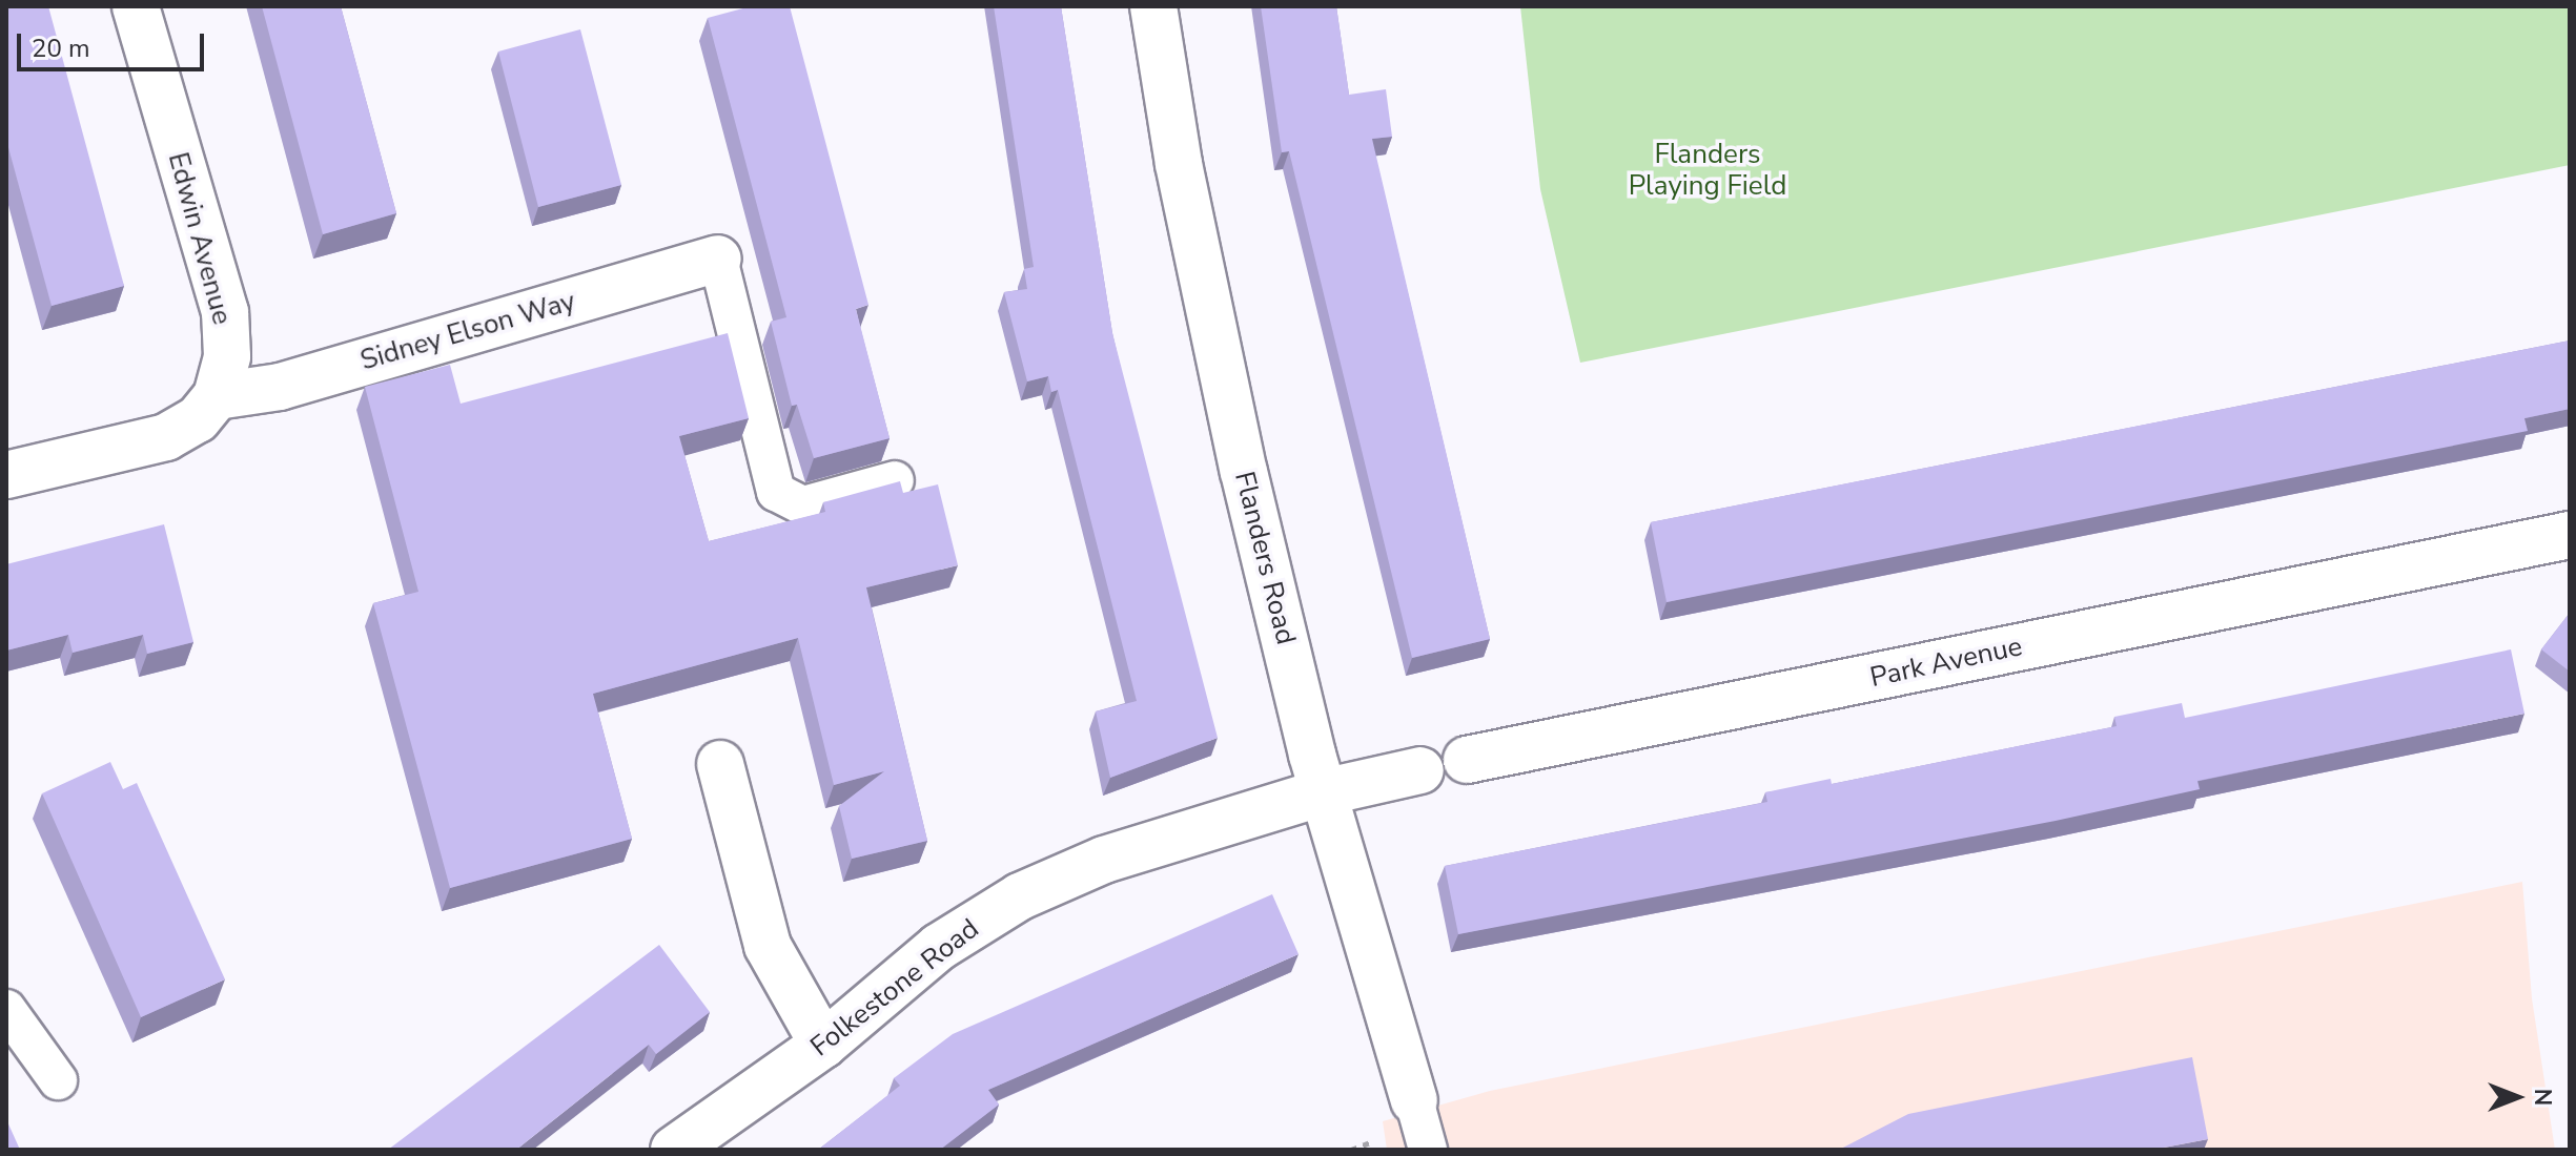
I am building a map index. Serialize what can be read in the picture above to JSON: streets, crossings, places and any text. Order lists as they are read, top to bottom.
{
  "streets": {
    "street": [
      "Edwin Avenue",
      "Sidney Elson Way",
      "Flanders Road",
      "Park Avenue",
      "Folkestone Road"
    ]
  },
  "crossings": [
    ["Edwin Avenue", "Sidney Elson Way"],
    ["Flanders Road", "Park Avenue"],
    ["Flanders Road", "Folkestone Road"],
    ["Park Avenue", "Folkestone Road"]
  ],
  "parks": ["Flanders Playing Field"],
  "scale_bar": "20 m",
  "north": "right"
}
